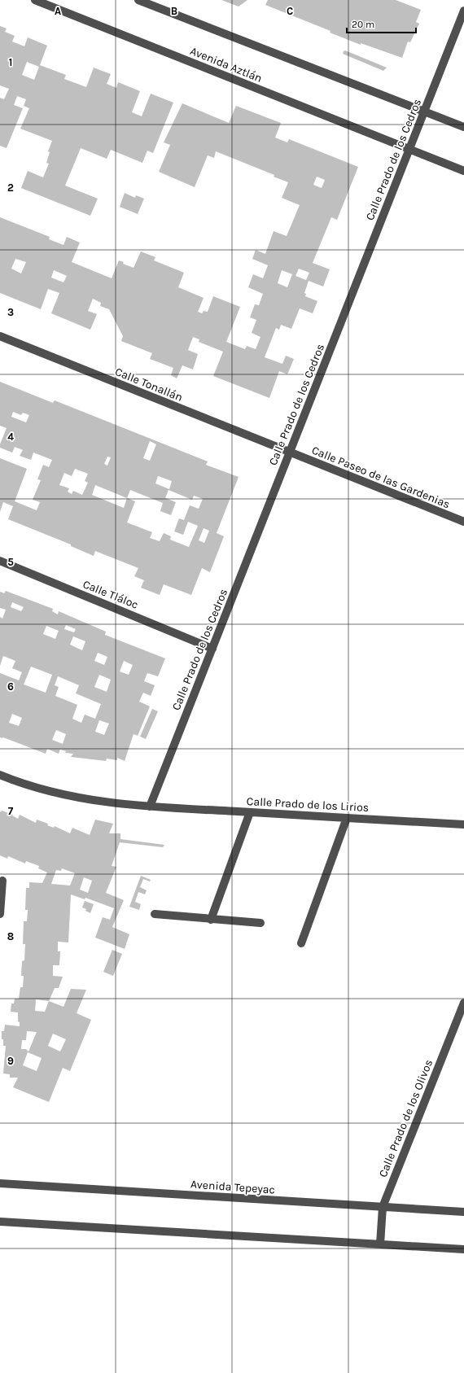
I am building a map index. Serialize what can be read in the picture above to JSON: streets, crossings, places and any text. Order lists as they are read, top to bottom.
{
  "streets": {
    "street": [
      "Avenida Aztlán",
      "Calle Prado de los Cedros",
      "Calle Tonallán",
      "Calle Paseo de las Gardenias",
      "Calle Tláloc",
      "Calle Prado de los Lirios",
      "Calle Prado de los Olivos",
      "Avenida Tepeyac"
    ]
  },
  "crossings": [
    ["Avenida Aztlán", "Calle Prado de los Cedros"],
    ["Calle Prado de los Cedros", "Calle Tonallán"],
    ["Calle Prado de los Cedros", "Calle Paseo de las Gardenias"],
    ["Calle Prado de los Cedros", "Calle Tláloc"],
    ["Calle Prado de los Cedros", "Calle Prado de los Lirios"],
    ["Calle Tonallán", "Calle Paseo de las Gardenias"],
    ["Calle Prado de los Olivos", "Avenida Tepeyac"]
  ],
  "scale_bar": "20 m",
  "grid": {
    "columns": ["A", "B", "C"],
    "rows": [
      "1",
      "2",
      "3",
      "4",
      "5",
      "6",
      "7",
      "8",
      "9"
    ]
  }
}
